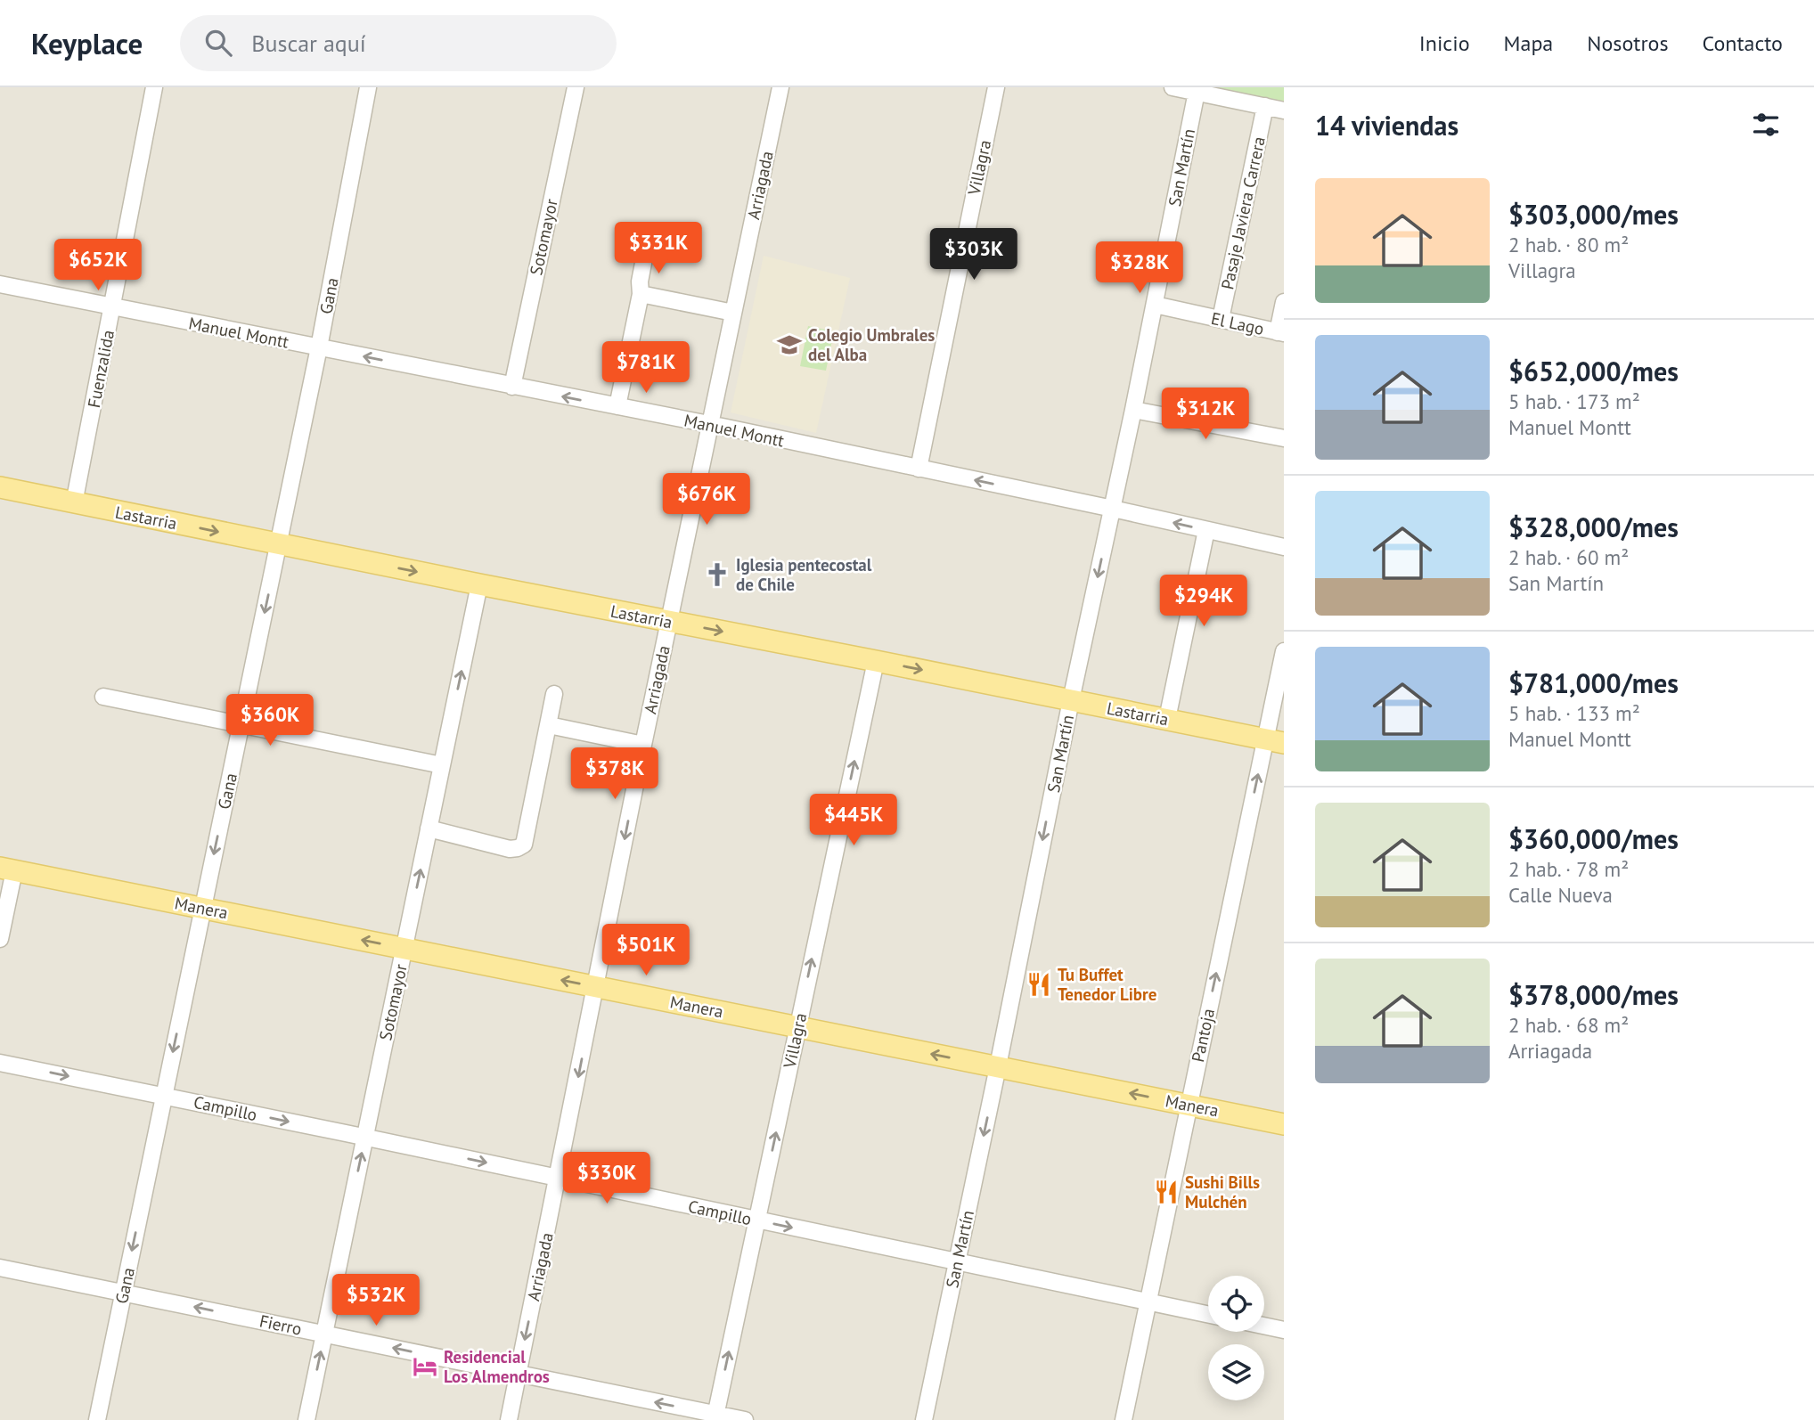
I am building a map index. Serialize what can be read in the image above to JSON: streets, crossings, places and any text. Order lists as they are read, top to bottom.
{
  "streets": {
    "main road": ["Lastarria", "Manera"],
    "street": [
      "Villagra",
      "San Martín",
      "Arriagada",
      "Pasaje Javiera Carrera",
      "Sotomayor",
      "Gana",
      "El Lago",
      "Manuel Montt",
      "Fuenzalida",
      "Pantoja",
      "Campillo",
      "Fierro"
    ]
  },
  "crossings": [
    ["Villagra", "Manuel Montt"],
    ["Villagra", "Lastarria"],
    ["Villagra", "Manera"],
    ["Villagra", "Campillo"],
    ["Villagra", "Fierro"],
    ["San Martín", "El Lago"],
    ["San Martín", "Manuel Montt"],
    ["San Martín", "Lastarria"],
    ["San Martín", "Manera"],
    ["San Martín", "Campillo"],
    ["Arriagada", "Manuel Montt"],
    ["Arriagada", "Lastarria"],
    ["Arriagada", "Manera"],
    ["Arriagada", "Campillo"],
    ["Arriagada", "Fierro"],
    ["Pasaje Javiera Carrera", "El Lago"],
    ["Sotomayor", "Manuel Montt"],
    ["Sotomayor", "Lastarria"],
    ["Sotomayor", "Manera"],
    ["Sotomayor", "Campillo"],
    ["Sotomayor", "Fierro"],
    ["Gana", "Manuel Montt"],
    ["Gana", "Lastarria"],
    ["Gana", "Manera"],
    ["Gana", "Campillo"],
    ["Gana", "Fierro"],
    ["Manuel Montt", "Fuenzalida"],
    ["Fuenzalida", "Lastarria"],
    ["Lastarria", "Pantoja"],
    ["Manera", "Pantoja"],
    ["Pantoja", "Campillo"]
  ],
  "one_way": [
    "Villagra",
    "San Martín",
    "Arriagada",
    "Sotomayor",
    "Gana",
    "Manuel Montt",
    "Lastarria",
    "Manera",
    "Pantoja",
    "Campillo",
    "Fierro"
  ],
  "places": {
    "school or university": ["Colegio Umbrales del Alba"],
    "church": ["Iglesia pentecostal de Chile"],
    "restaurant": ["Tu Buffet Tenedor Libre", "Sushi Bills Mulchén"],
    "hotel": ["Residencial Los Almendros"]
  },
  "page": {
    "header": "Keyplace",
    "search": "Buscar aquí",
    "nav": [
      "Inicio",
      "Mapa",
      "Nosotros",
      "Contacto"
    ],
    "heading": "14 viviendas",
    "list": [
      {
        "name": "$303,000/mes",
        "note": "2 hab. · 80 m² · Villagra"
      },
      {
        "name": "$652,000/mes",
        "note": "5 hab. · 173 m² · Manuel Montt"
      },
      {
        "name": "$328,000/mes",
        "note": "2 hab. · 60 m² · San Martín"
      },
      {
        "name": "$781,000/mes",
        "note": "5 hab. · 133 m² · Manuel Montt"
      },
      {
        "name": "$360,000/mes",
        "note": "2 hab. · 78 m² · Calle Nueva"
      },
      {
        "name": "$378,000/mes",
        "note": "2 hab. · 68 m² · Arriagada"
      }
    ],
    "price": [
      "$331K",
      "$303K",
      "$652K",
      "$328K",
      "$781K",
      "$312K",
      "$676K",
      "$294K",
      "$360K",
      "$378K",
      "$445K",
      "$501K",
      "$330K",
      "$532K"
    ]
  }
}
